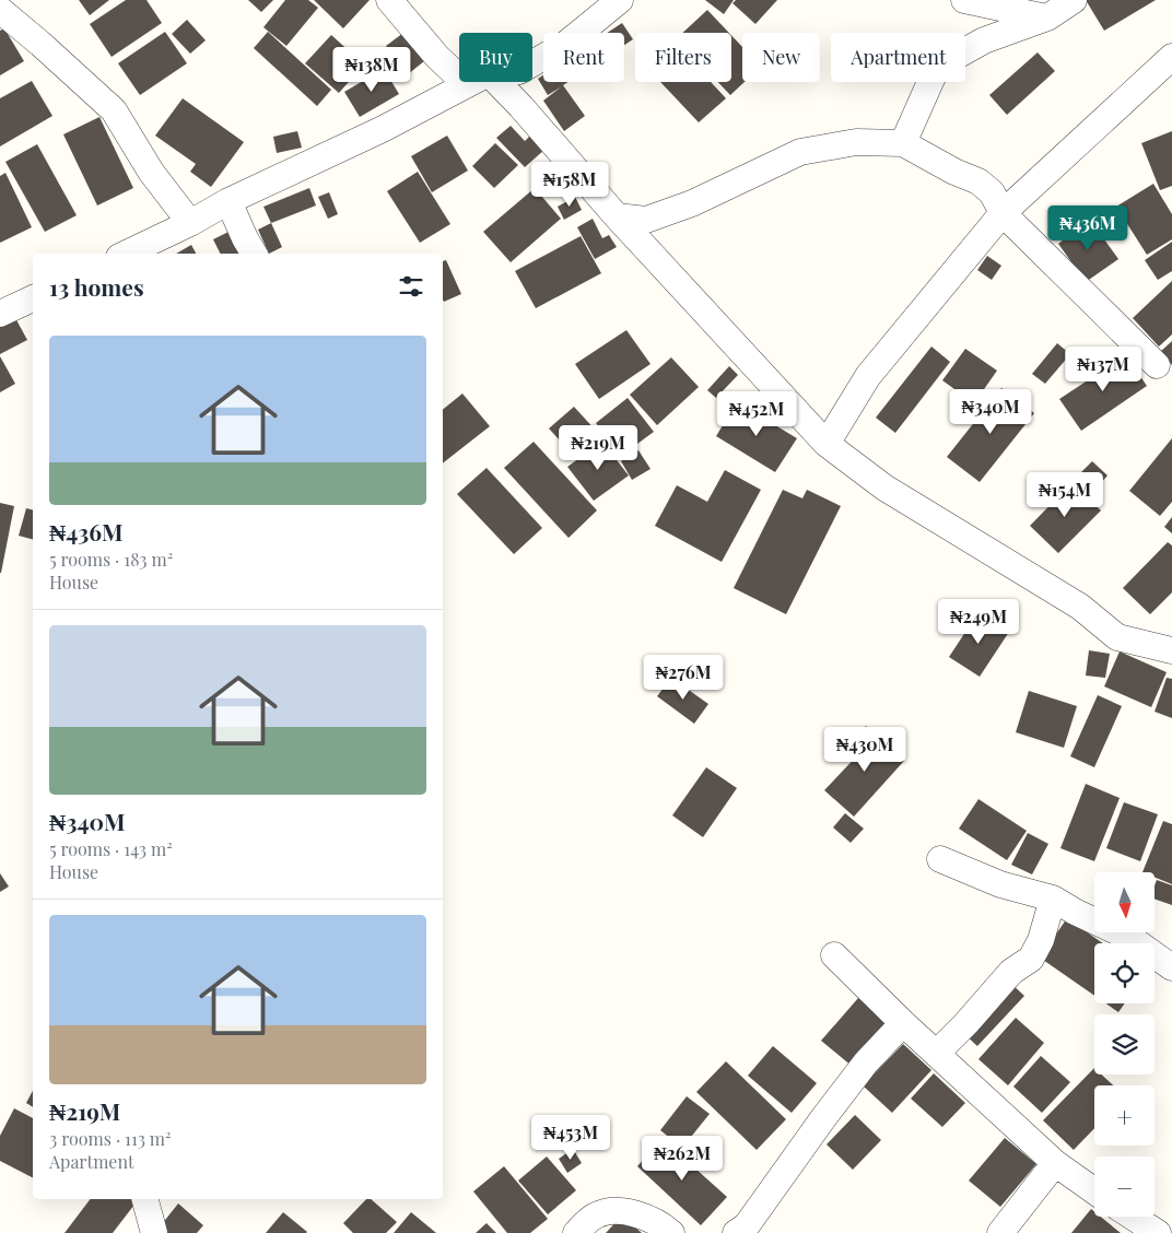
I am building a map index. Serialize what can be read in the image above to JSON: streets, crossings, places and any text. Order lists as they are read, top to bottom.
{
  "north": "bottom",
  "page": {
    "chip": [
      "Buy",
      "Rent",
      "Filters",
      "New",
      "Apartment"
    ],
    "price": [
      "₦138M",
      "₦158M",
      "₦436M",
      "₦137M",
      "₦340M",
      "₦452M",
      "₦219M",
      "₦154M",
      "₦249M",
      "₦276M",
      "₦430M",
      "₦453M",
      "₦262M"
    ],
    "heading": "13 homes",
    "list": [
      {
        "name": "₦436M",
        "note": "5 rooms · 183 m² · House"
      },
      {
        "name": "₦340M",
        "note": "5 rooms · 143 m² · House"
      },
      {
        "name": "₦219M",
        "note": "3 rooms · 113 m² · Apartment"
      }
    ],
    "map_buttons": ["+", "−"]
  }
}
